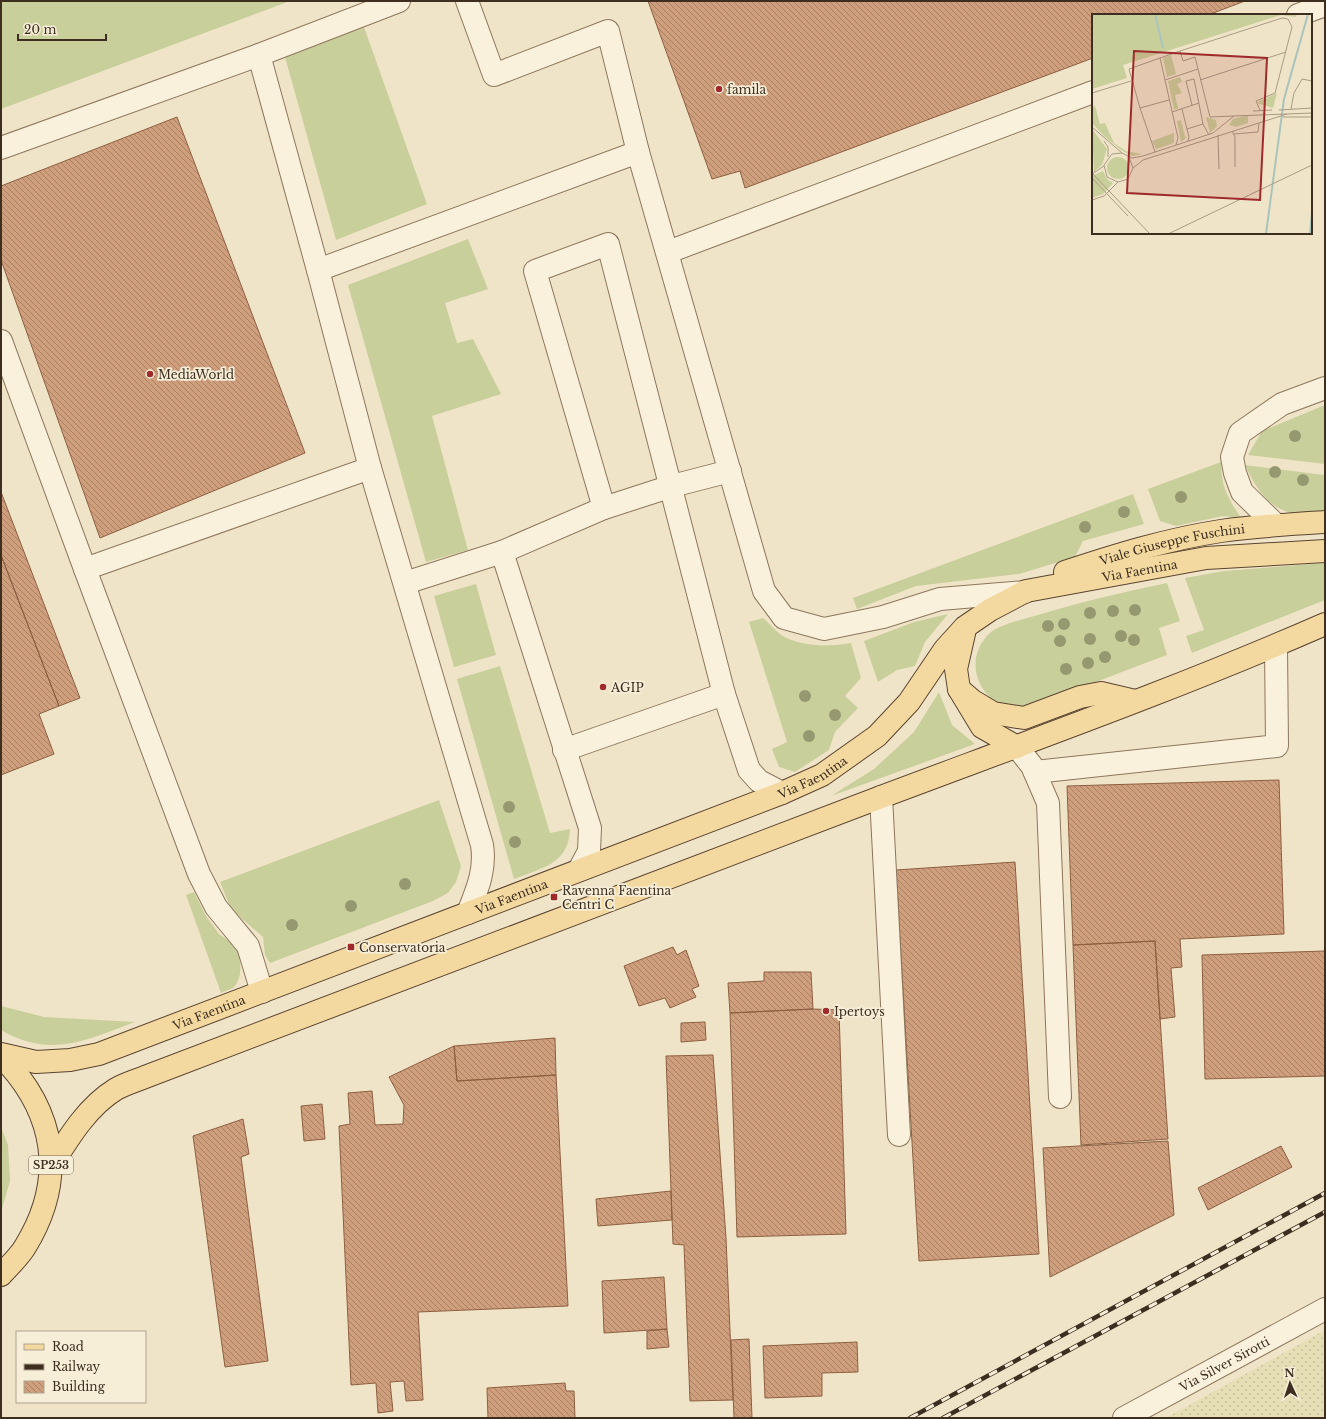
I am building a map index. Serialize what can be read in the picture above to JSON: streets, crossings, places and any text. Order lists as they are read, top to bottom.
{
  "streets": {
    "main road": ["Viale Giuseppe Fuschini", "Via Faentina", "SP253"],
    "lane": ["Via Silver Sirotti"]
  },
  "crossings": [
    ["Viale Giuseppe Fuschini", "Via Faentina"],
    ["Via Faentina", "SP253"]
  ],
  "places": {
    "other": [
      "famila",
      "MediaWorld",
      "AGIP",
      "Ipertoys"
    ],
    "transit": ["Ravenna Faentina Centri C", "Conservatoria"]
  },
  "legend": ["Road", "Railway", "Building"],
  "scale_bar": "20 m",
  "north": "top"
}
